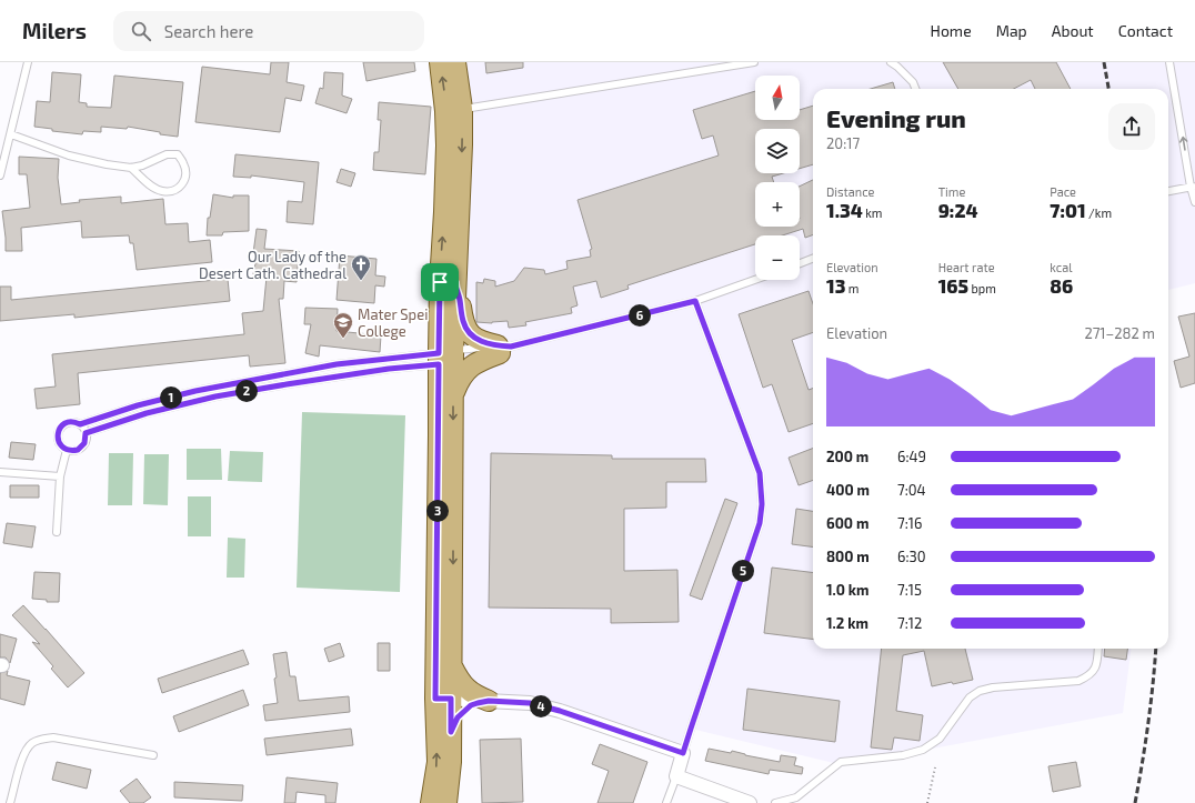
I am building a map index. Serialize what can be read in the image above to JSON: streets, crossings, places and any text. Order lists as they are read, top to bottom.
{
  "places": {
    "church": ["Our Lady of the Desert Cath. Cathedral"],
    "school or university": ["Mater Spei College"]
  },
  "north": "top",
  "page": {
    "header": "Milers",
    "search": "Search here",
    "nav": [
      "Home",
      "Map",
      "About",
      "Contact"
    ],
    "map_buttons": ["+", "−"],
    "heading": ["Evening run", "20:17"],
    "stats": [
      ["Distance", "1.34 km"],
      ["Time", "9:24"],
      ["Pace", "7:01 /km"],
      ["Elevation", "13 m"],
      ["Heart rate", "165 bpm"],
      ["kcal", "86"]
    ],
    "pins": [
      "6",
      "2",
      "1",
      "3",
      "5",
      "4"
    ],
    "chart": ["Elevation", "271–282 m"],
    "list": [
      {
        "name": "200 m",
        "note": "6:49"
      },
      {
        "name": "400 m",
        "note": "7:04"
      },
      {
        "name": "600 m",
        "note": "7:16"
      },
      {
        "name": "800 m",
        "note": "6:30"
      },
      {
        "name": "1.0 km",
        "note": "7:15"
      },
      {
        "name": "1.2 km",
        "note": "7:12"
      }
    ]
  }
}
